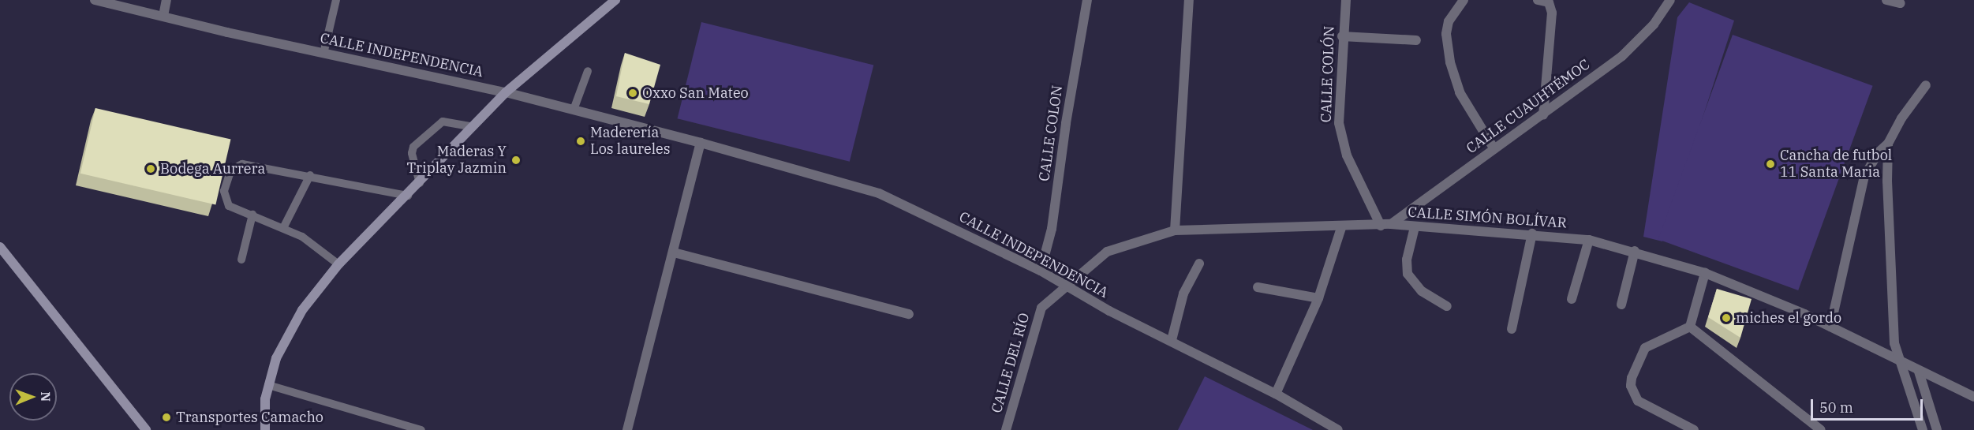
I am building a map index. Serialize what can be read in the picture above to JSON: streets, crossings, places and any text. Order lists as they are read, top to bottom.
{
  "streets": {
    "street": [
      "CALLE INDEPENDENCIA",
      "CALLE COLÓN",
      "CALLE CUAUHTÉMOC",
      "CALLE COLON",
      "CALLE SIMÓN BOLÍVAR",
      "CALLE DEL RÍO"
    ]
  },
  "crossings": [
    ["CALLE INDEPENDENCIA", "CALLE COLON"],
    ["CALLE INDEPENDENCIA", "CALLE SIMÓN BOLÍVAR"],
    ["CALLE INDEPENDENCIA", "CALLE DEL RÍO"],
    ["CALLE COLÓN", "CALLE CUAUHTÉMOC"],
    ["CALLE COLÓN", "CALLE SIMÓN BOLÍVAR"],
    ["CALLE CUAUHTÉMOC", "CALLE SIMÓN BOLÍVAR"],
    ["CALLE SIMÓN BOLÍVAR", "CALLE DEL RÍO"]
  ],
  "places": [
    "Oxxo San Mateo",
    "Maderería Los laureles",
    "Maderas Y Triplay Jazmin",
    "Cancha de futbol 11 Santa Maria",
    "Bodega Aurrera",
    "miches el gordo",
    "Transportes Camacho"
  ],
  "scale_bar": "50 m",
  "north": "right"
}
